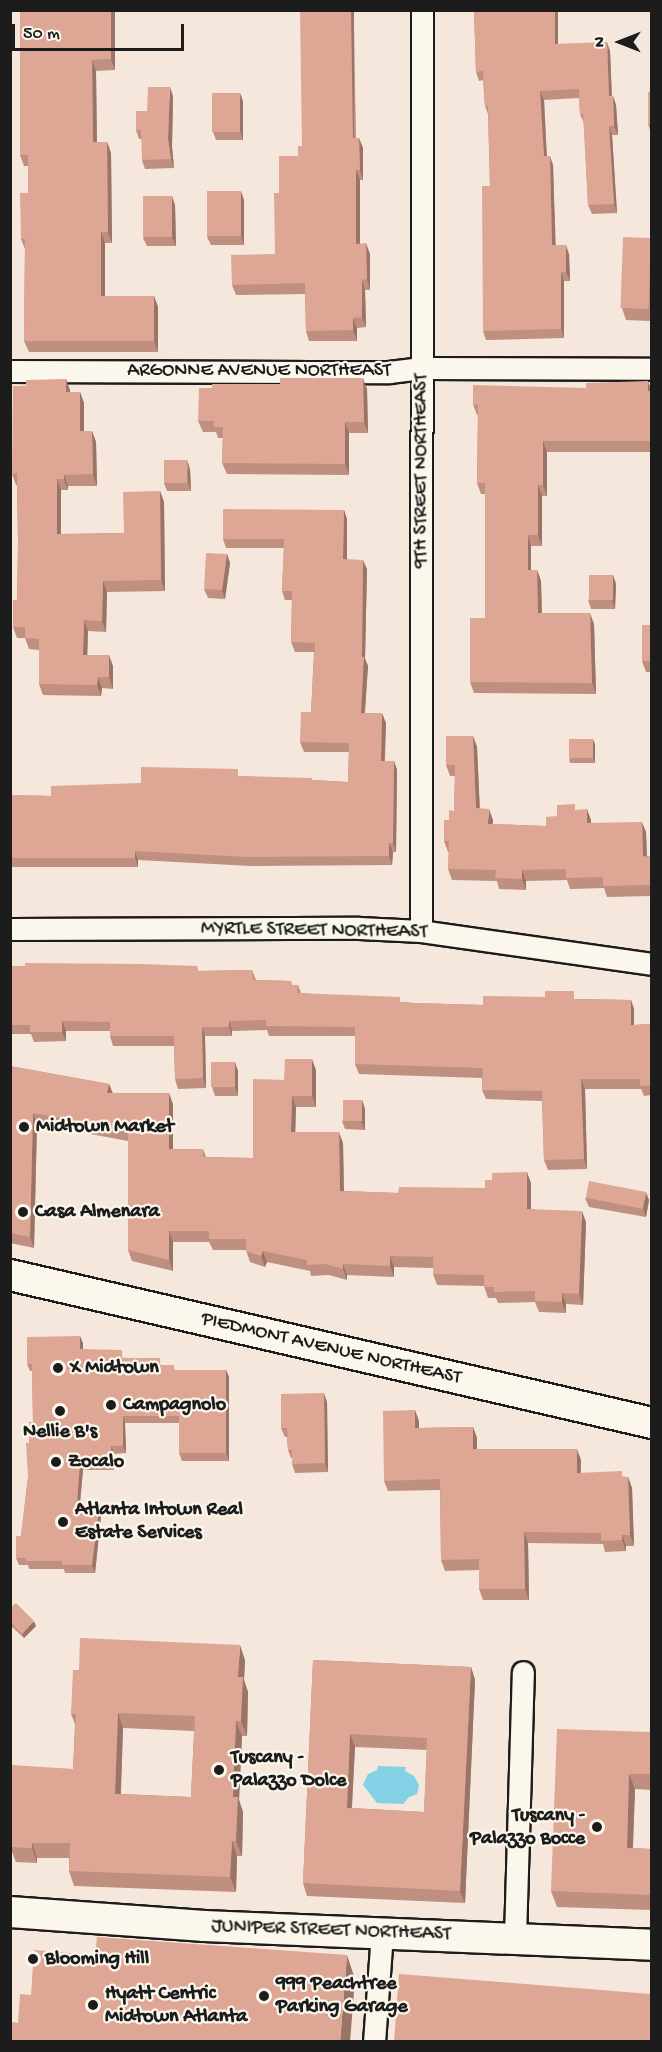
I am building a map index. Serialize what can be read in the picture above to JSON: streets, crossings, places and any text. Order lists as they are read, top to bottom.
{
  "streets": {
    "main road": ["PIEDMONT AVENUE NORTHEAST", "JUNIPER STREET NORTHEAST"],
    "street": ["ARGONNE AVENUE NORTHEAST", "9TH STREET NORTHEAST", "MYRTLE STREET NORTHEAST"]
  },
  "crossings": [
    ["ARGONNE AVENUE NORTHEAST", "9TH STREET NORTHEAST"],
    ["9TH STREET NORTHEAST", "MYRTLE STREET NORTHEAST"]
  ],
  "places": [
    "Midtown Market",
    "Casa Almenara",
    "X Midtown",
    "Campagnolo",
    "Nellie B's",
    "Zocalo",
    "Atlanta Intown Real Estate Services",
    "Tuscany - Palazzo Dolce",
    "Tuscany - Palazzo Bocce",
    "Blooming Hill",
    "999 Peachtree Parking Garage",
    "Hyatt Centric Midtown Atlanta"
  ],
  "scale_bar": "50 m",
  "north": "left"
}
